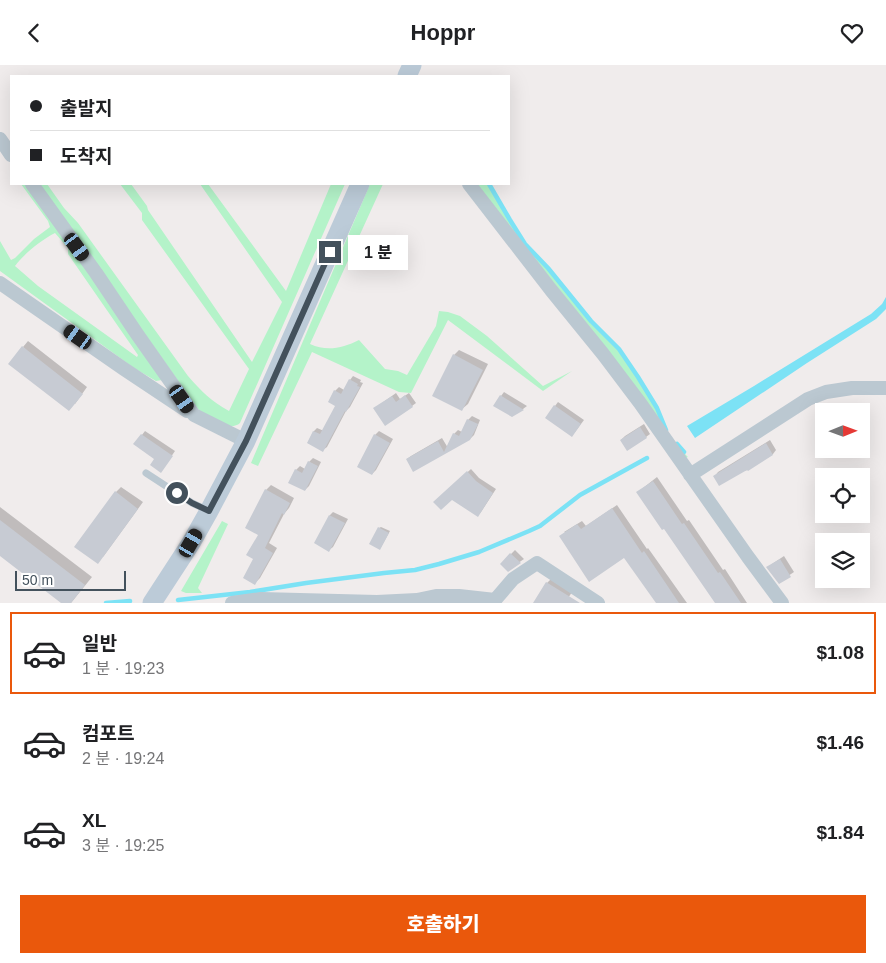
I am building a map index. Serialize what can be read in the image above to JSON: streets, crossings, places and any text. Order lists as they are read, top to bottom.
{
  "scale_bar": "50 m",
  "north": "right",
  "page": {
    "header": "Hoppr",
    "banner": ["출발지", "도착지"],
    "bubble": "1 분",
    "scale": "50 m",
    "list": [
      {
        "name": "일반",
        "note": "1 분 · 19:23",
        "value": "$1.08"
      },
      {
        "name": "컴포트",
        "note": "2 분 · 19:24",
        "value": "$1.46"
      },
      {
        "name": "XL",
        "note": "3 분 · 19:25",
        "value": "$1.84"
      }
    ],
    "buttons": "호출하기"
  }
}
